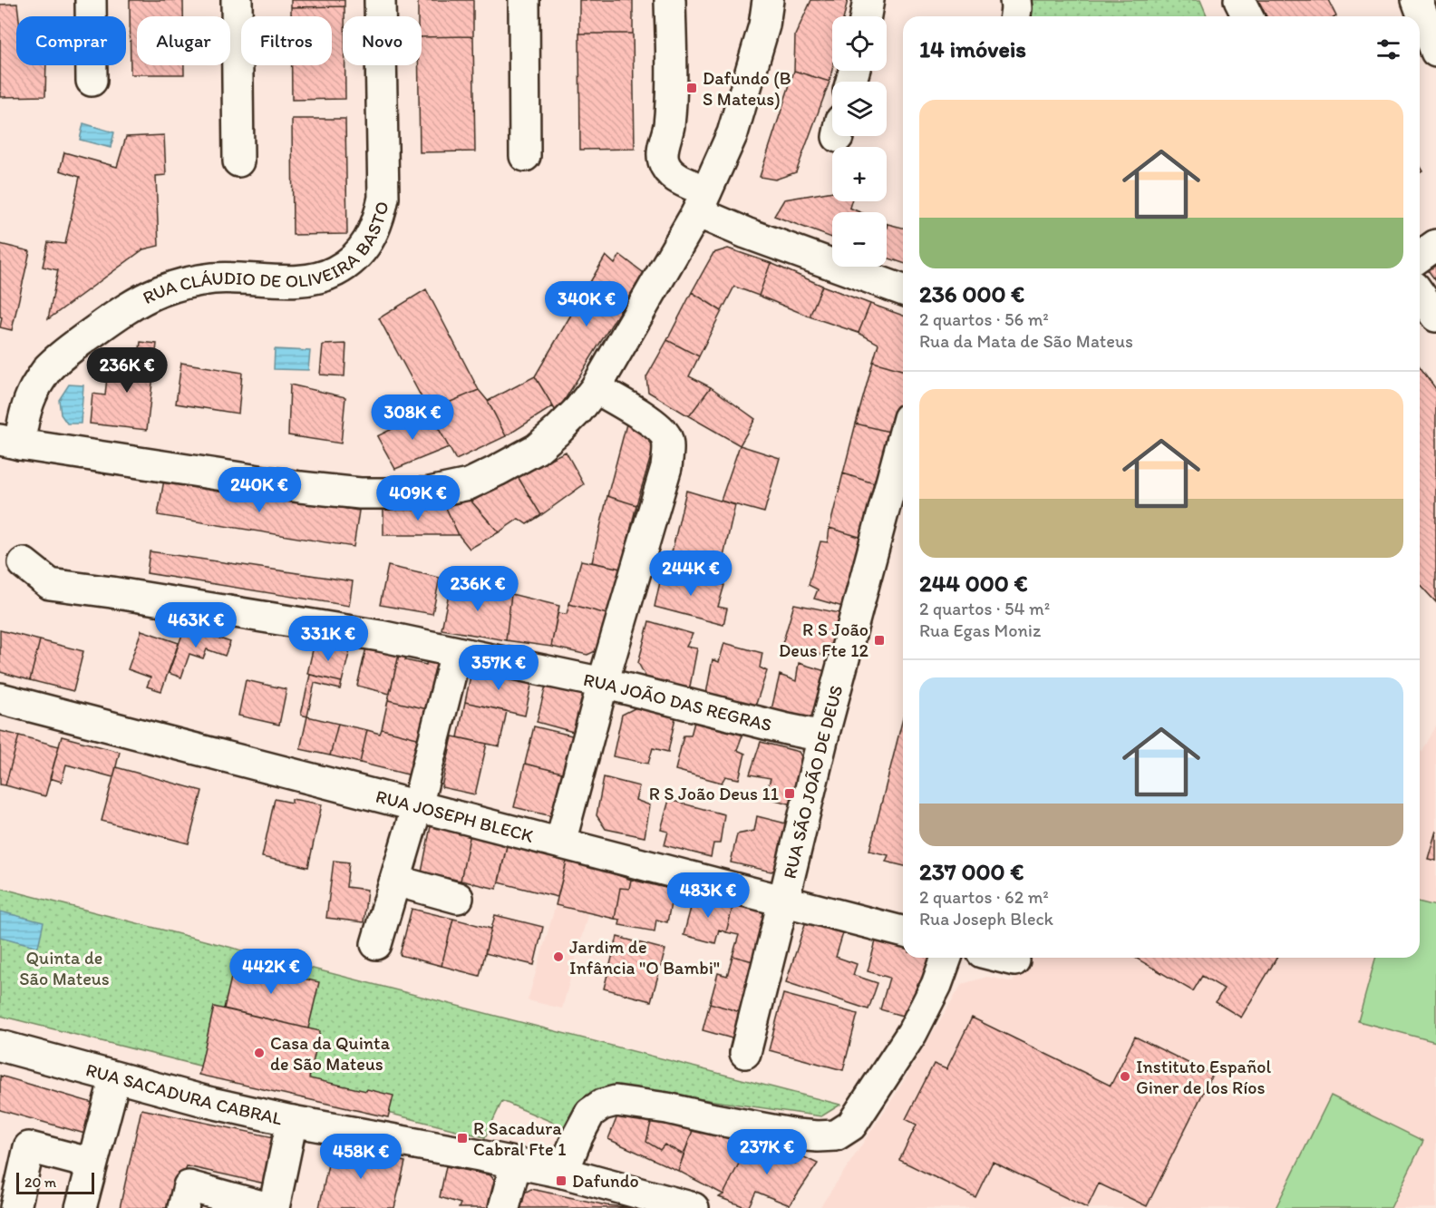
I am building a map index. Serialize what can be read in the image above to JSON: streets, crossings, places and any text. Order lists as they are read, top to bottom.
{
  "streets": {
    "street": [
      "RUA CLÁUDIO DE OLIVEIRA BASTO",
      "RUA JOÃO DAS REGRAS",
      "RUA SÃO JOÃO DE DEUS",
      "RUA JOSEPH BLECK",
      "RUA SACADURA CABRAL"
    ]
  },
  "crossings": [
    ["RUA JOÃO DAS REGRAS", "RUA SÃO JOÃO DE DEUS"],
    ["RUA SÃO JOÃO DE DEUS", "RUA JOSEPH BLECK"]
  ],
  "parks": ["Quinta de São Mateus"],
  "places": {
    "transit": [
      "Dafundo (B S Mateus)",
      "R S João Deus Fte 12",
      "R S João Deus 11",
      "R Sacadura Cabral Fte 1",
      "Dafundo"
    ],
    "other": ["Jardim de Infância \"O Bambi\"", "Casa da Quinta de São Mateus", "Instituto Español Giner de los Ríos"]
  },
  "scale_bar": "20 m",
  "page": {
    "map_buttons": ["+", "−"],
    "chip": [
      "Comprar",
      "Alugar",
      "Filtros",
      "Novo"
    ],
    "heading": "14 imóveis",
    "list": [
      {
        "name": "236 000 €",
        "note": "2 quartos · 56 m² · Rua da Mata de São Mateus"
      },
      {
        "name": "244 000 €",
        "note": "2 quartos · 54 m² · Rua Egas Moniz"
      },
      {
        "name": "237 000 €",
        "note": "2 quartos · 62 m² · Rua Joseph Bleck"
      }
    ],
    "price": [
      "340K €",
      "236K €",
      "308K €",
      "240K €",
      "409K €",
      "244K €",
      "236K €",
      "463K €",
      "331K €",
      "357K €",
      "483K €",
      "442K €",
      "237K €",
      "458K €"
    ],
    "scale": "20 m"
  }
}
